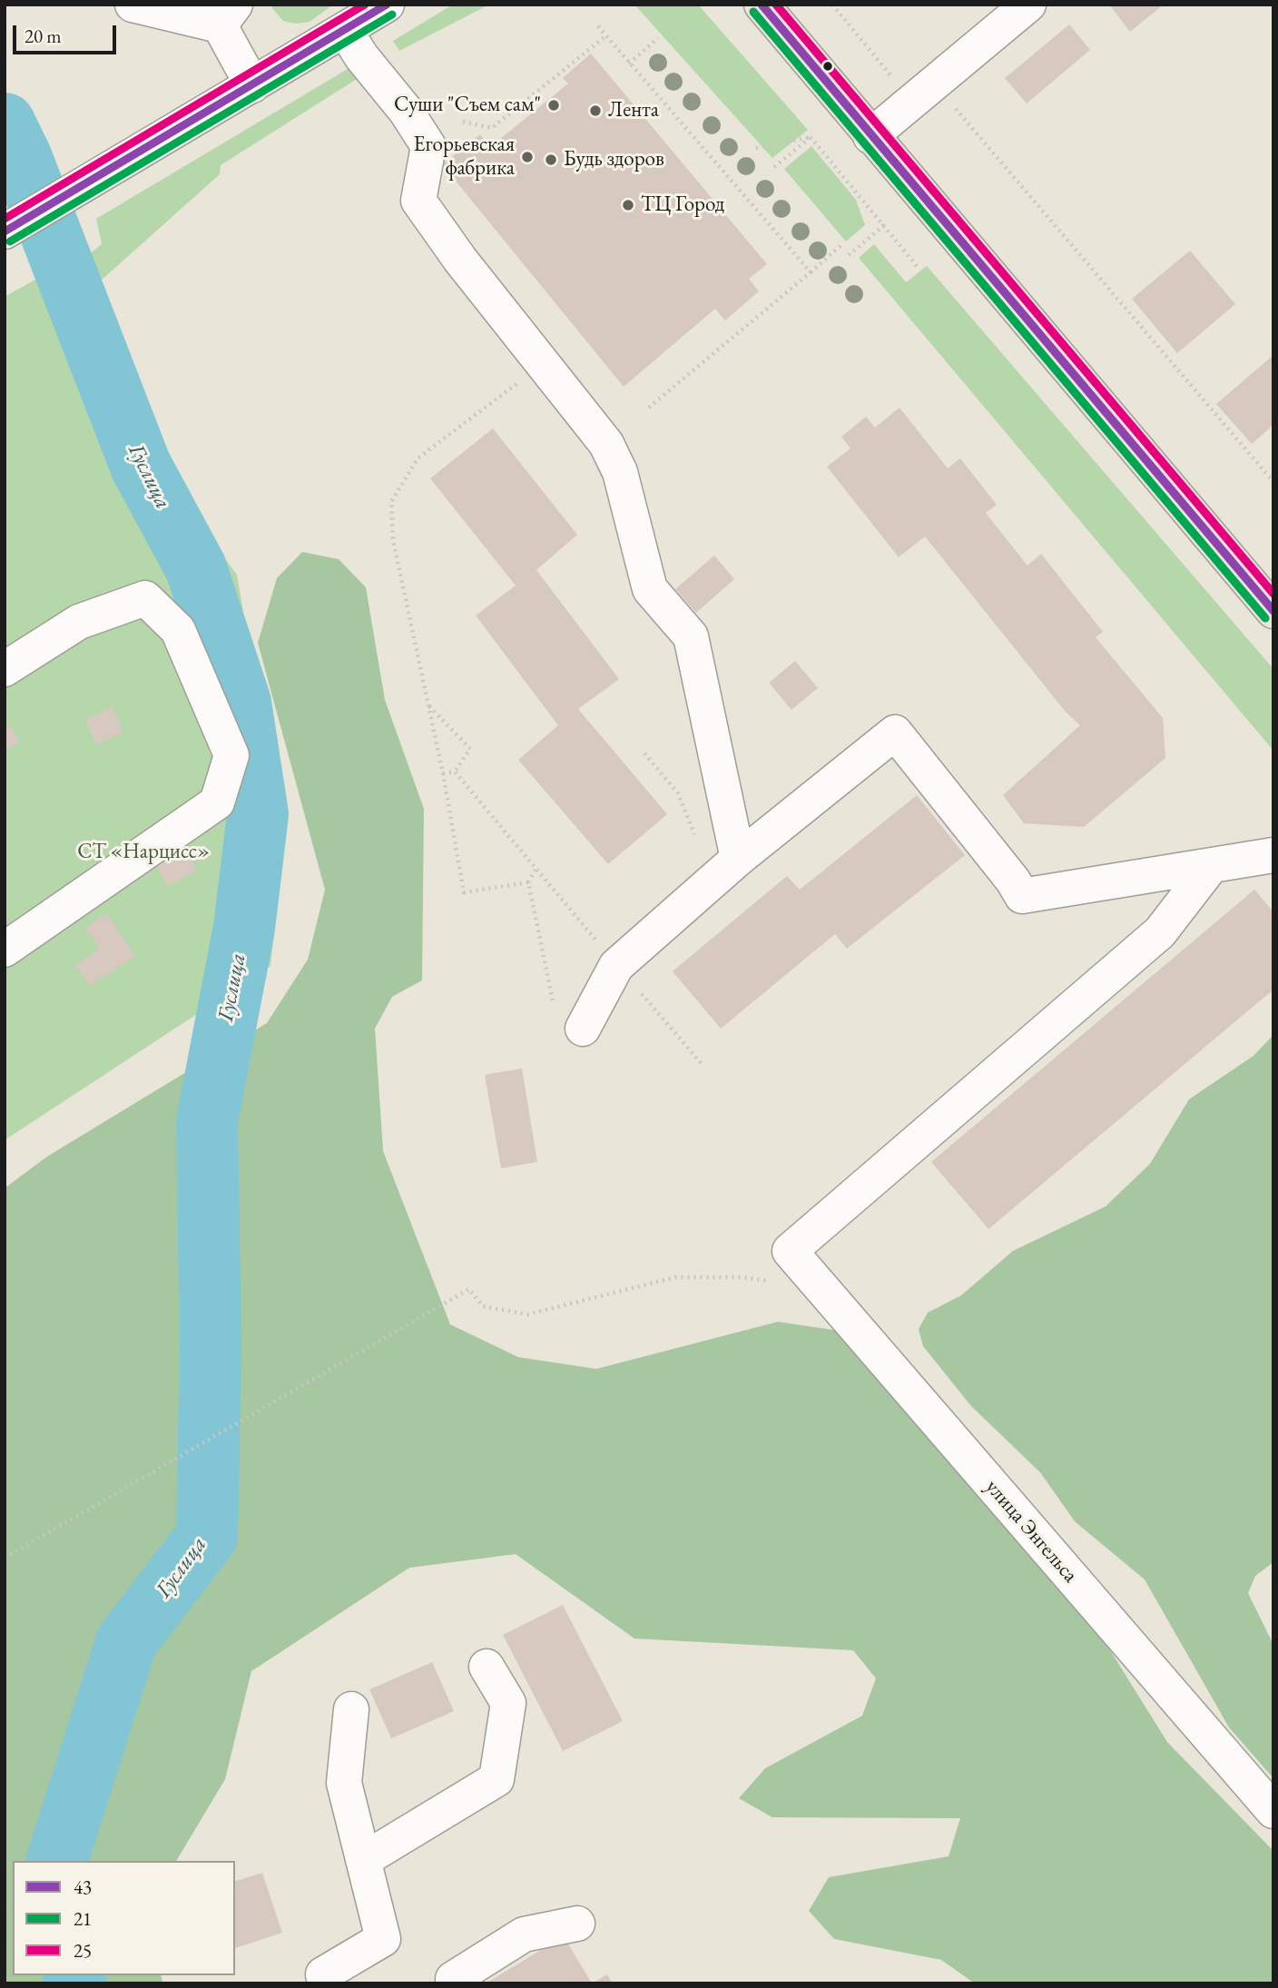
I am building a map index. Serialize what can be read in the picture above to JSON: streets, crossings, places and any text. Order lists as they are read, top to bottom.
{
  "streets": {
    "street": ["улица Энгельса"]
  },
  "water": ["Гуслица"],
  "parks": ["СТ «Нарцисс»"],
  "places": [
    "Суши \"Съем сам\"",
    "Лента",
    "Егорьевская фабрика",
    "Будь здоров",
    "ТЦ Город"
  ],
  "lines": ["transit line 43", "transit line 25", "transit line 21"],
  "legend": ["43", "21", "25"],
  "scale_bar": "20 m"
}
